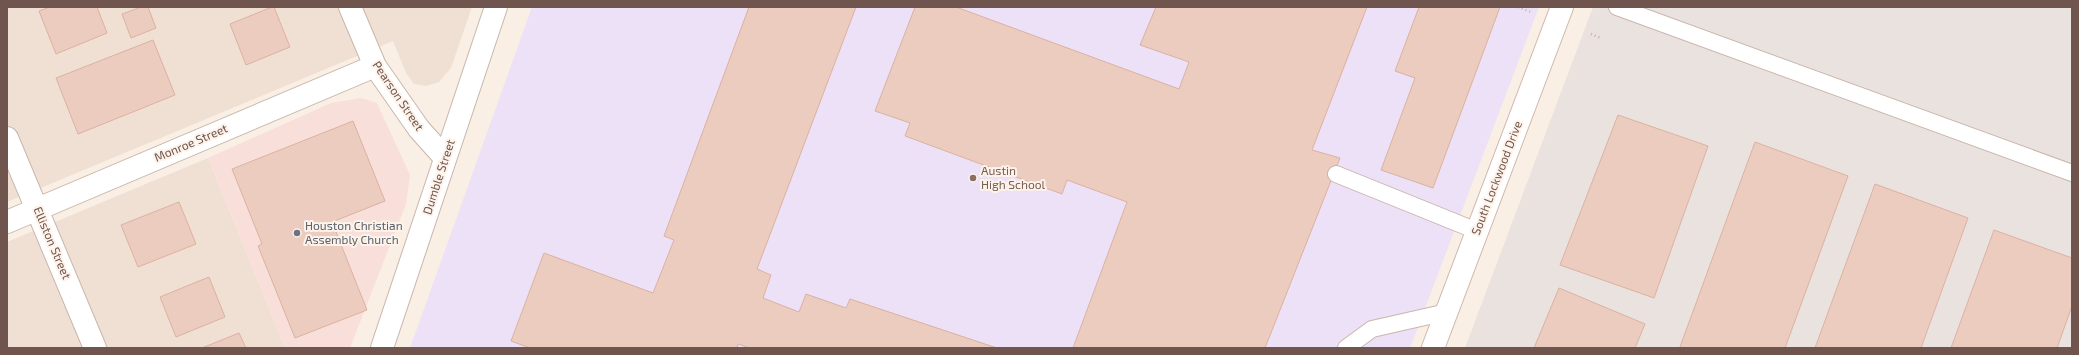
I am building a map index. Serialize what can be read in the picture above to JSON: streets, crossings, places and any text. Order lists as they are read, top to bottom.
{
  "streets": {
    "street": [
      "Pearson Street",
      "Monroe Street",
      "Dumble Street",
      "South Lockwood Drive",
      "Elliston Street"
    ]
  },
  "crossings": [
    ["Pearson Street", "Monroe Street"],
    ["Pearson Street", "Dumble Street"],
    ["Monroe Street", "Elliston Street"]
  ],
  "places": ["Austin High School", "Houston Christian Assembly Church"]
}
